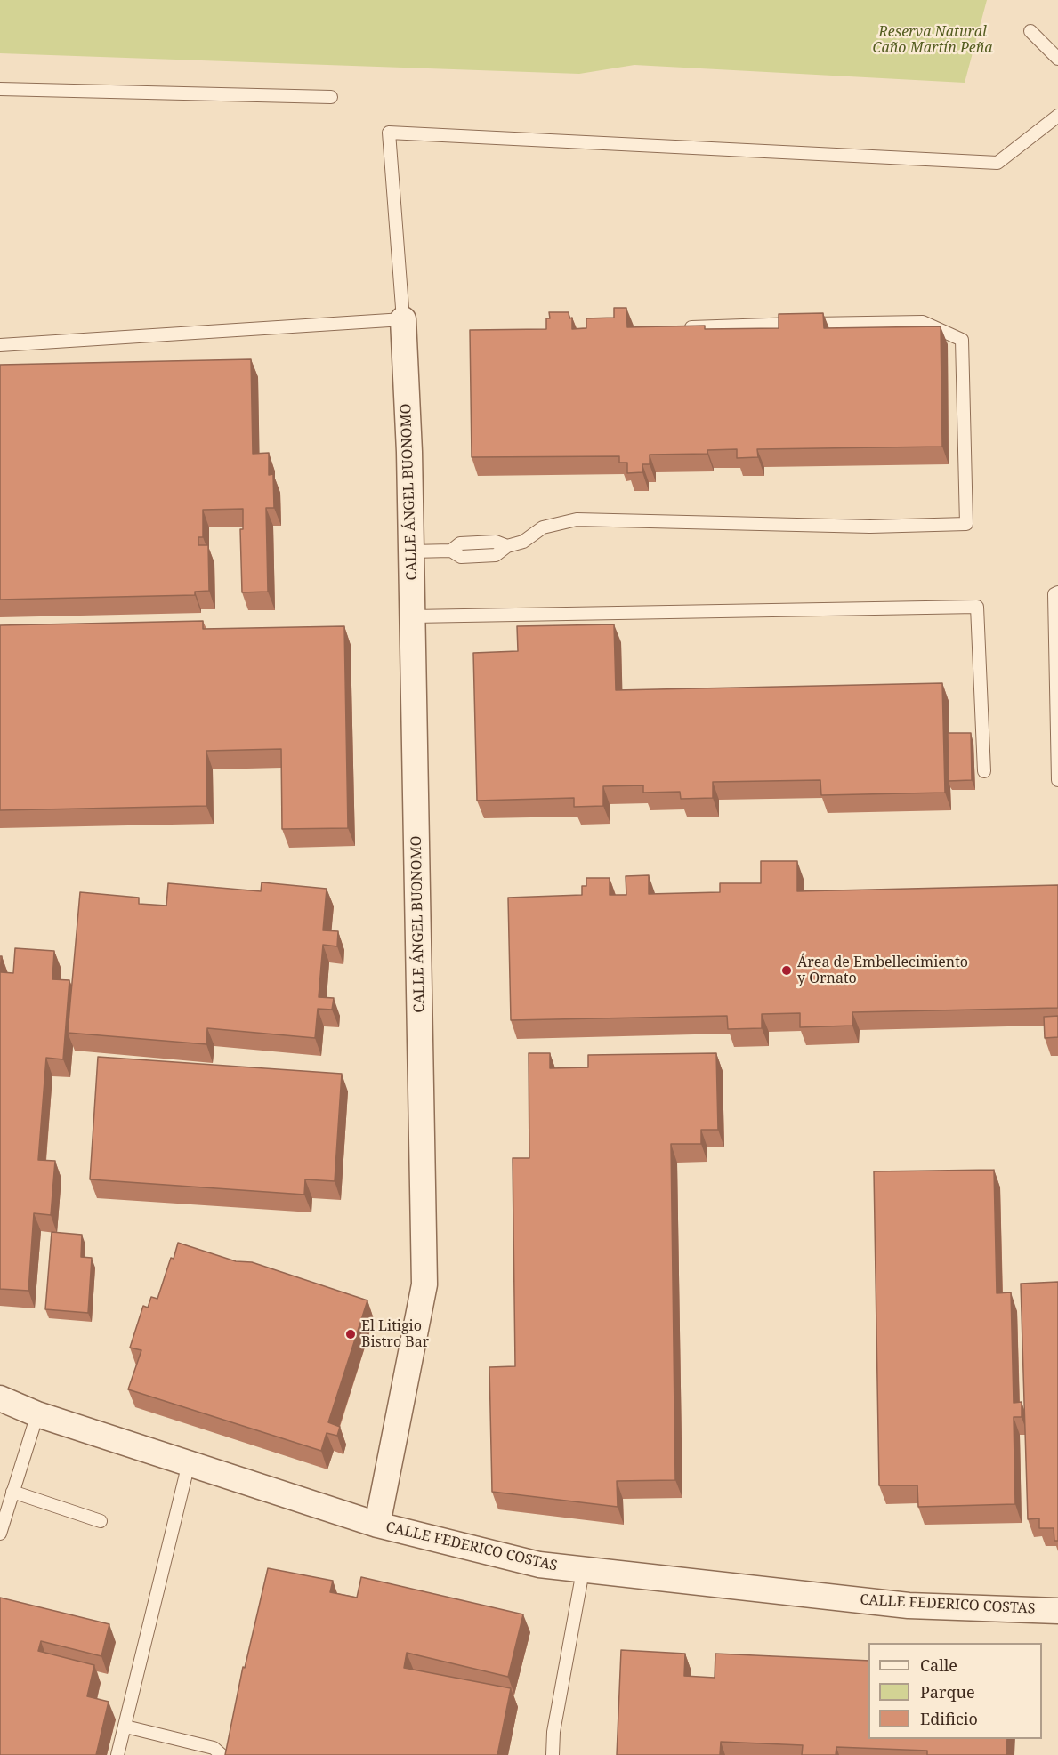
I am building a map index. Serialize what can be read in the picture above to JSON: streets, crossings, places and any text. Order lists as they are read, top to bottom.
{
  "streets": {
    "street": ["CALLE ÁNGEL BUONOMO", "CALLE FEDERICO COSTAS"]
  },
  "crossings": [
    ["CALLE ÁNGEL BUONOMO", "CALLE FEDERICO COSTAS"]
  ],
  "parks": ["Reserva Natural Caño Martín Peña"],
  "places": ["Área de Embellecimiento y Ornato", "El Litigio Bistro Bar"],
  "legend": ["Calle", "Parque", "Edificio"]
}
